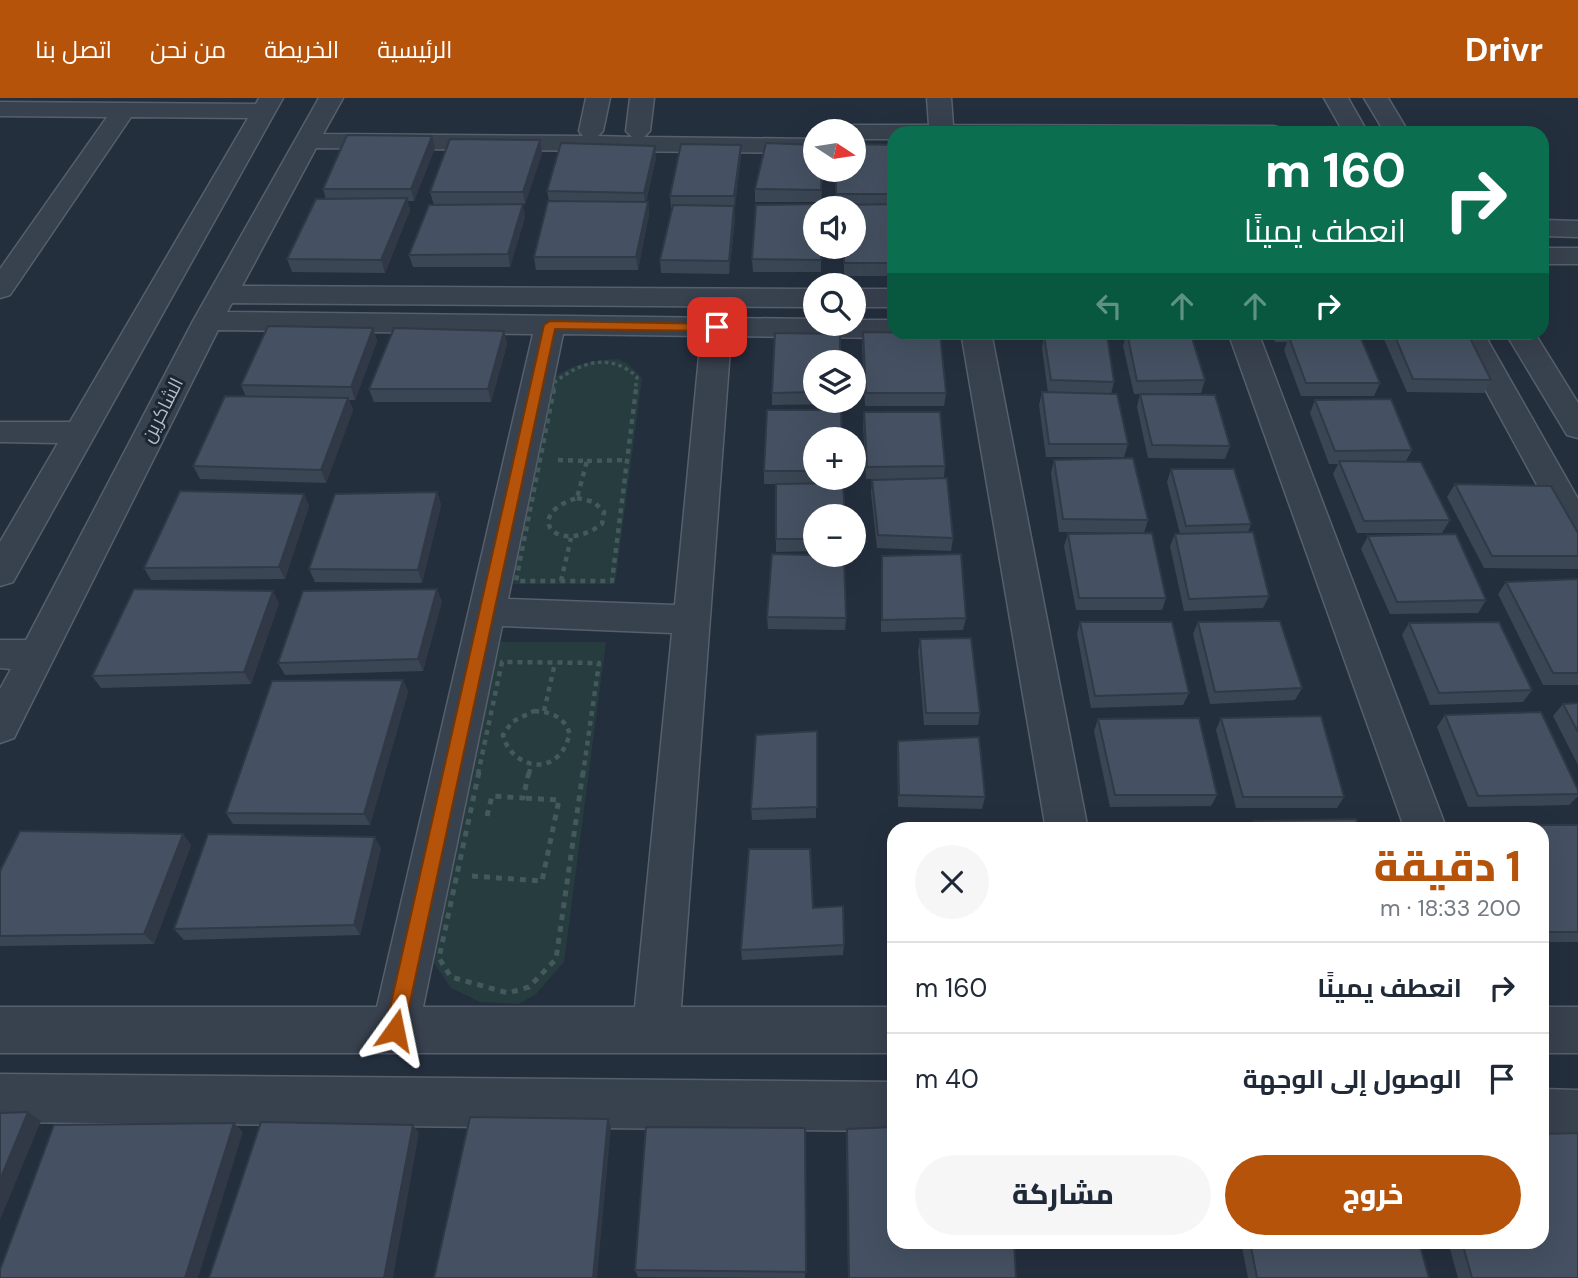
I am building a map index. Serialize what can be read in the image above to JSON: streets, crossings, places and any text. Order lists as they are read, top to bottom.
{
  "streets": {
    "street": ["الشاكرين"]
  },
  "north": "right",
  "page": {
    "header": "Drivr",
    "nav": [
      "الرئيسية",
      "الخريطة",
      "من نحن",
      "اتصل بنا"
    ],
    "map_buttons": ["+", "−"],
    "turn": ["160 m", "انعطف يمينًا"],
    "heading": ["1 دقيقة", "200 m · 18:33"],
    "list": [
      {
        "name": "انعطف يمينًا",
        "value": "160 m"
      },
      {
        "name": "الوصول إلى الوجهة",
        "value": "40 m"
      }
    ],
    "buttons": ["خروج", "مشاركة"]
  }
}
